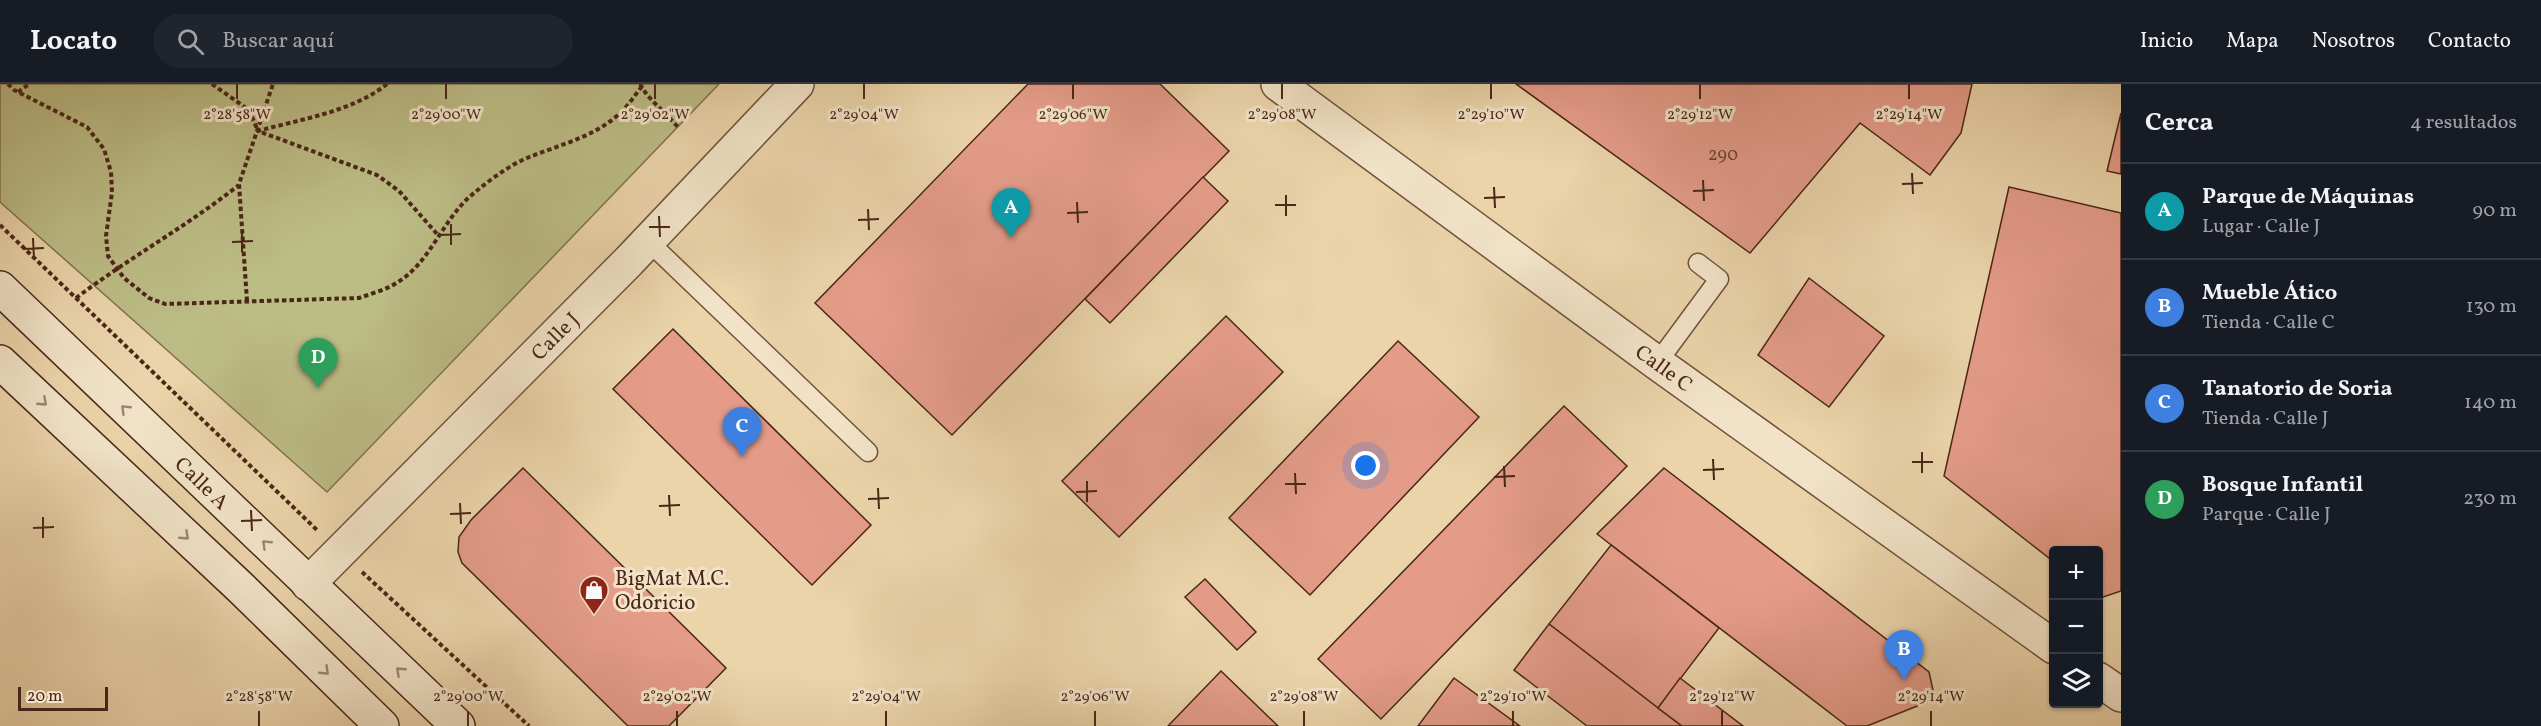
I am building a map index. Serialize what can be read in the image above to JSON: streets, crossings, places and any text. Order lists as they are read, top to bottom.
{
  "streets": {
    "street": ["Calle J", "Calle C", "Calle A"]
  },
  "crossings": [
    ["Calle J", "Calle A"]
  ],
  "places": {
    "shop": ["BigMat M.C. Odoricio"]
  },
  "house_numbers": ["290"],
  "scale_bar": "20 m",
  "page": {
    "header": "Locato",
    "search": "Buscar aquí",
    "nav": [
      "Inicio",
      "Mapa",
      "Nosotros",
      "Contacto"
    ],
    "heading": ["Cerca", "4 resultados"],
    "list": [
      {
        "mark": "A",
        "name": "Parque de Máquinas",
        "note": "Lugar · Calle J",
        "value": "90 m"
      },
      {
        "mark": "B",
        "name": "Mueble Ático",
        "note": "Tienda · Calle C",
        "value": "130 m"
      },
      {
        "mark": "C",
        "name": "Tanatorio de Soria",
        "note": "Tienda · Calle J",
        "value": "140 m"
      },
      {
        "mark": "D",
        "name": "Bosque Infantil",
        "note": "Parque · Calle J",
        "value": "230 m"
      }
    ],
    "pins": [
      "A",
      "D",
      "C",
      "B"
    ],
    "map_buttons": ["+", "−"],
    "scale": "20 m"
  },
  "coordinates": [
    "2°28'58\"W",
    "2°29'00\"W",
    "2°29'02\"W",
    "2°29'04\"W",
    "2°29'06\"W",
    "2°29'08\"W",
    "2°29'10\"W",
    "2°29'12\"W",
    "2°29'14\"W"
  ]
}
